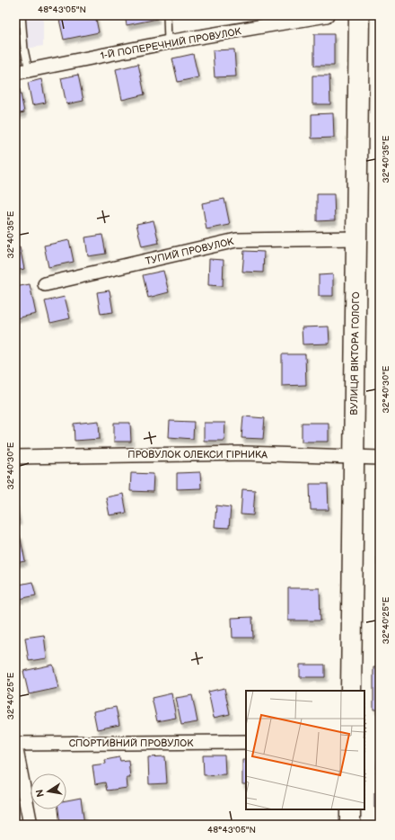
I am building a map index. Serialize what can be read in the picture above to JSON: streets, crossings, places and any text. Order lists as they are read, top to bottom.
{
  "streets": {
    "main road": ["ВУЛИЦЯ ВІКТОРА ГОЛОГО"],
    "street": [
      "1-Й ПОПЕРЕЧНИЙ ПРОВУЛОК",
      "ТУПИЙ ПРОВУЛОК",
      "ПРОВУЛОК ОЛЕКСИ ГІРНИКА",
      "СПОРТИВНИЙ ПРОВУЛОК"
    ]
  },
  "crossings": [
    ["ТУПИЙ ПРОВУЛОК", "ВУЛИЦЯ ВІКТОРА ГОЛОГО"],
    ["ВУЛИЦЯ ВІКТОРА ГОЛОГО", "ПРОВУЛОК ОЛЕКСИ ГІРНИКА"]
  ],
  "north": "left",
  "coordinates": [
    "48°43'05\"N",
    "32°40'35\"E",
    "32°40'30\"E",
    "32°40'25\"E"
  ]
}
